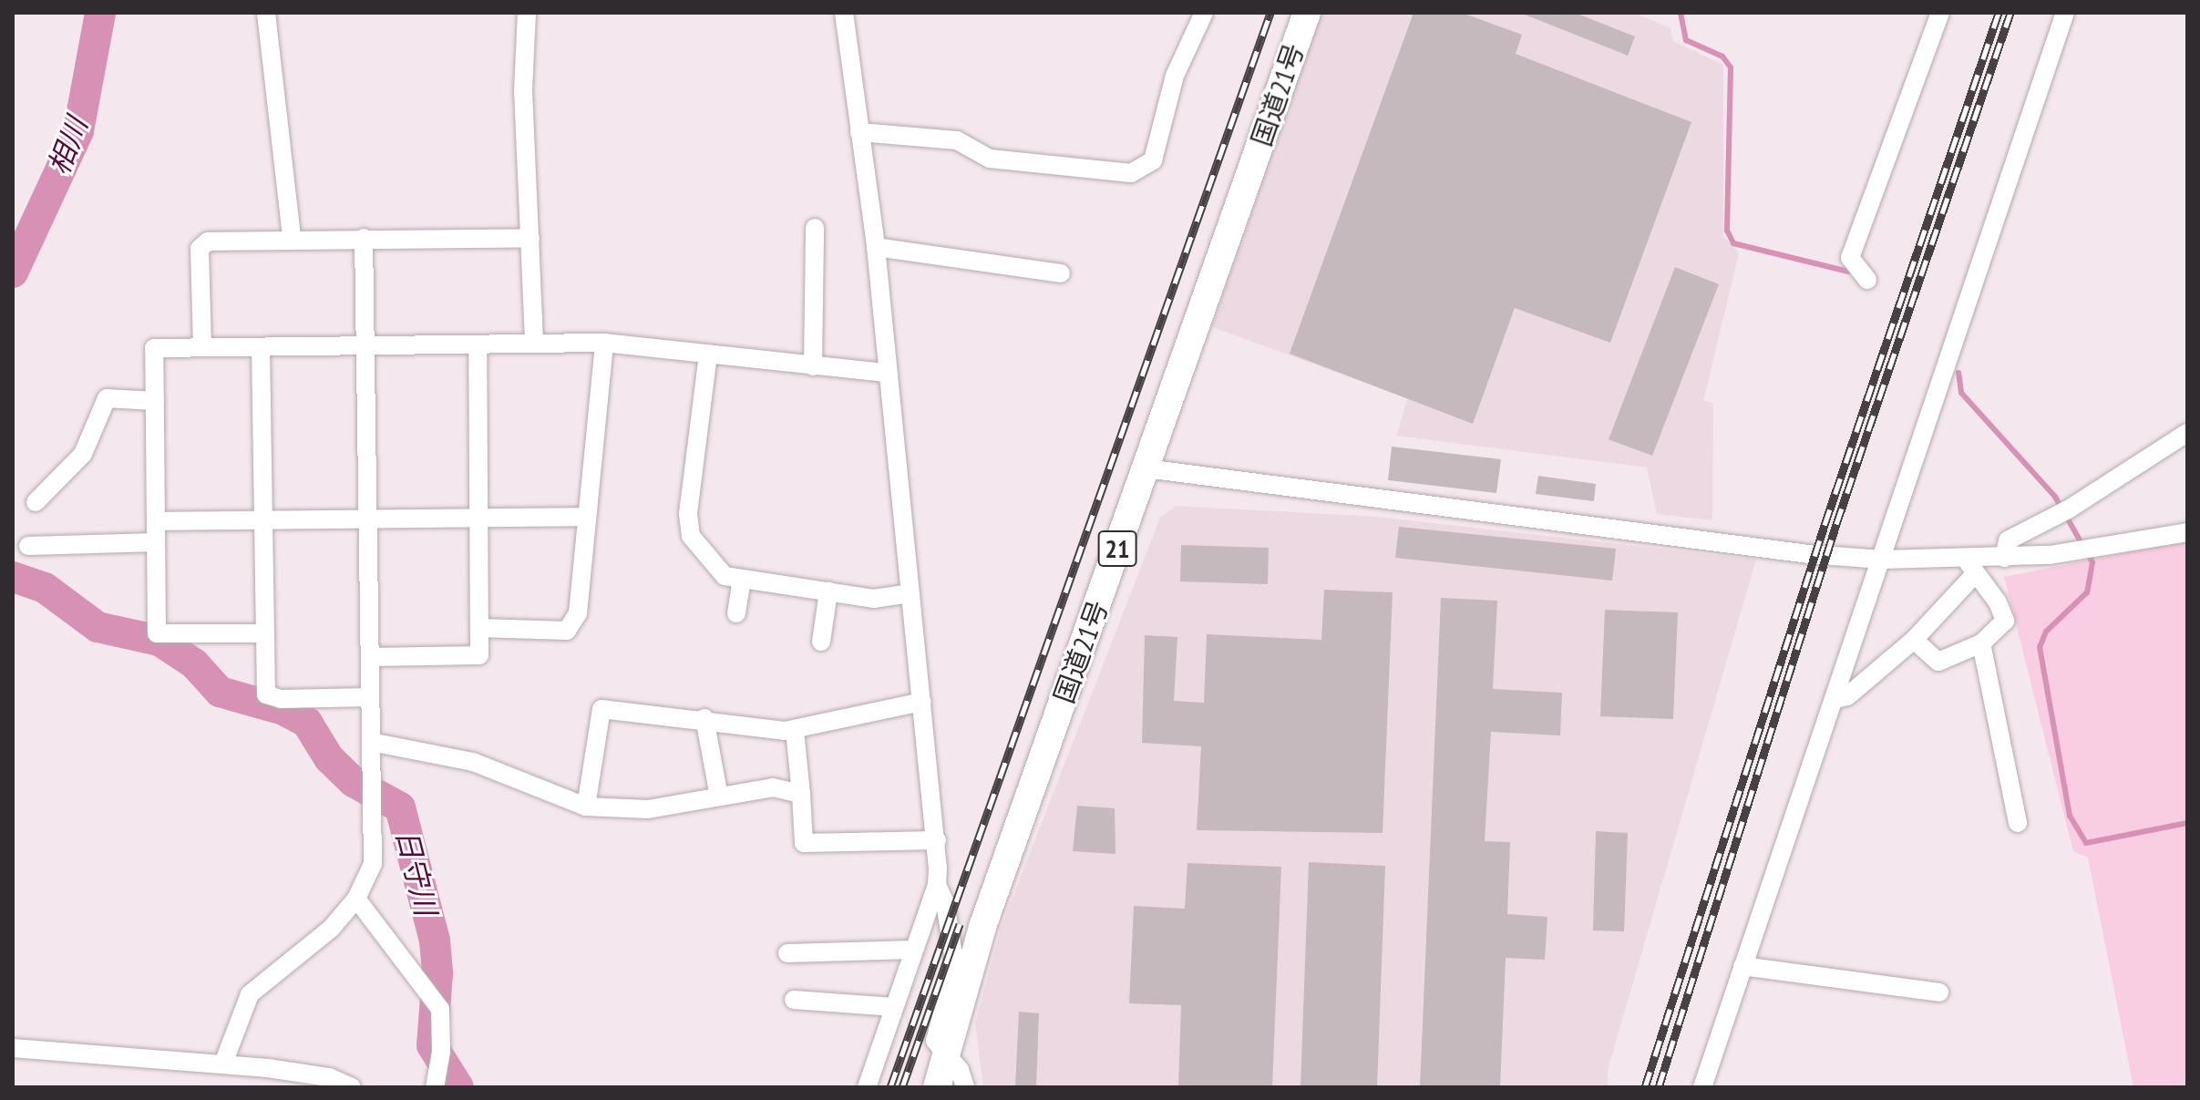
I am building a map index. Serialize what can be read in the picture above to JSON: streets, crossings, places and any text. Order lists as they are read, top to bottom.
{
  "streets": {
    "highway": ["国道21号", "21"]
  },
  "water": ["相川", "日守川"]
}
